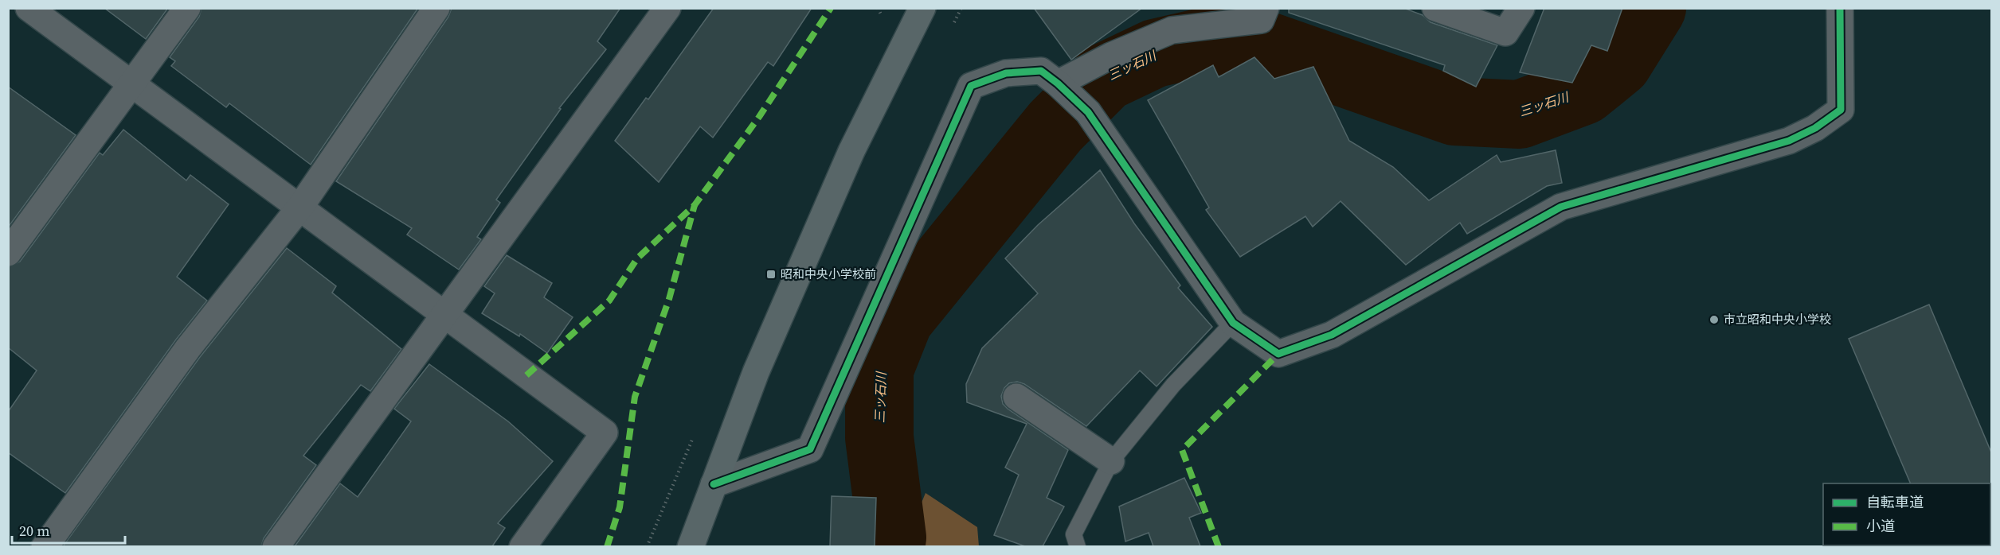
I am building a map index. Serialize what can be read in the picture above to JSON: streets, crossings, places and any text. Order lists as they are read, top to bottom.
{
  "water": ["三ッ石川"],
  "places": {
    "transit": ["昭和中央小学校前"],
    "other": ["市立昭和中央小学校"]
  },
  "legend": ["自転車道", "小道"],
  "scale_bar": "20 m"
}
